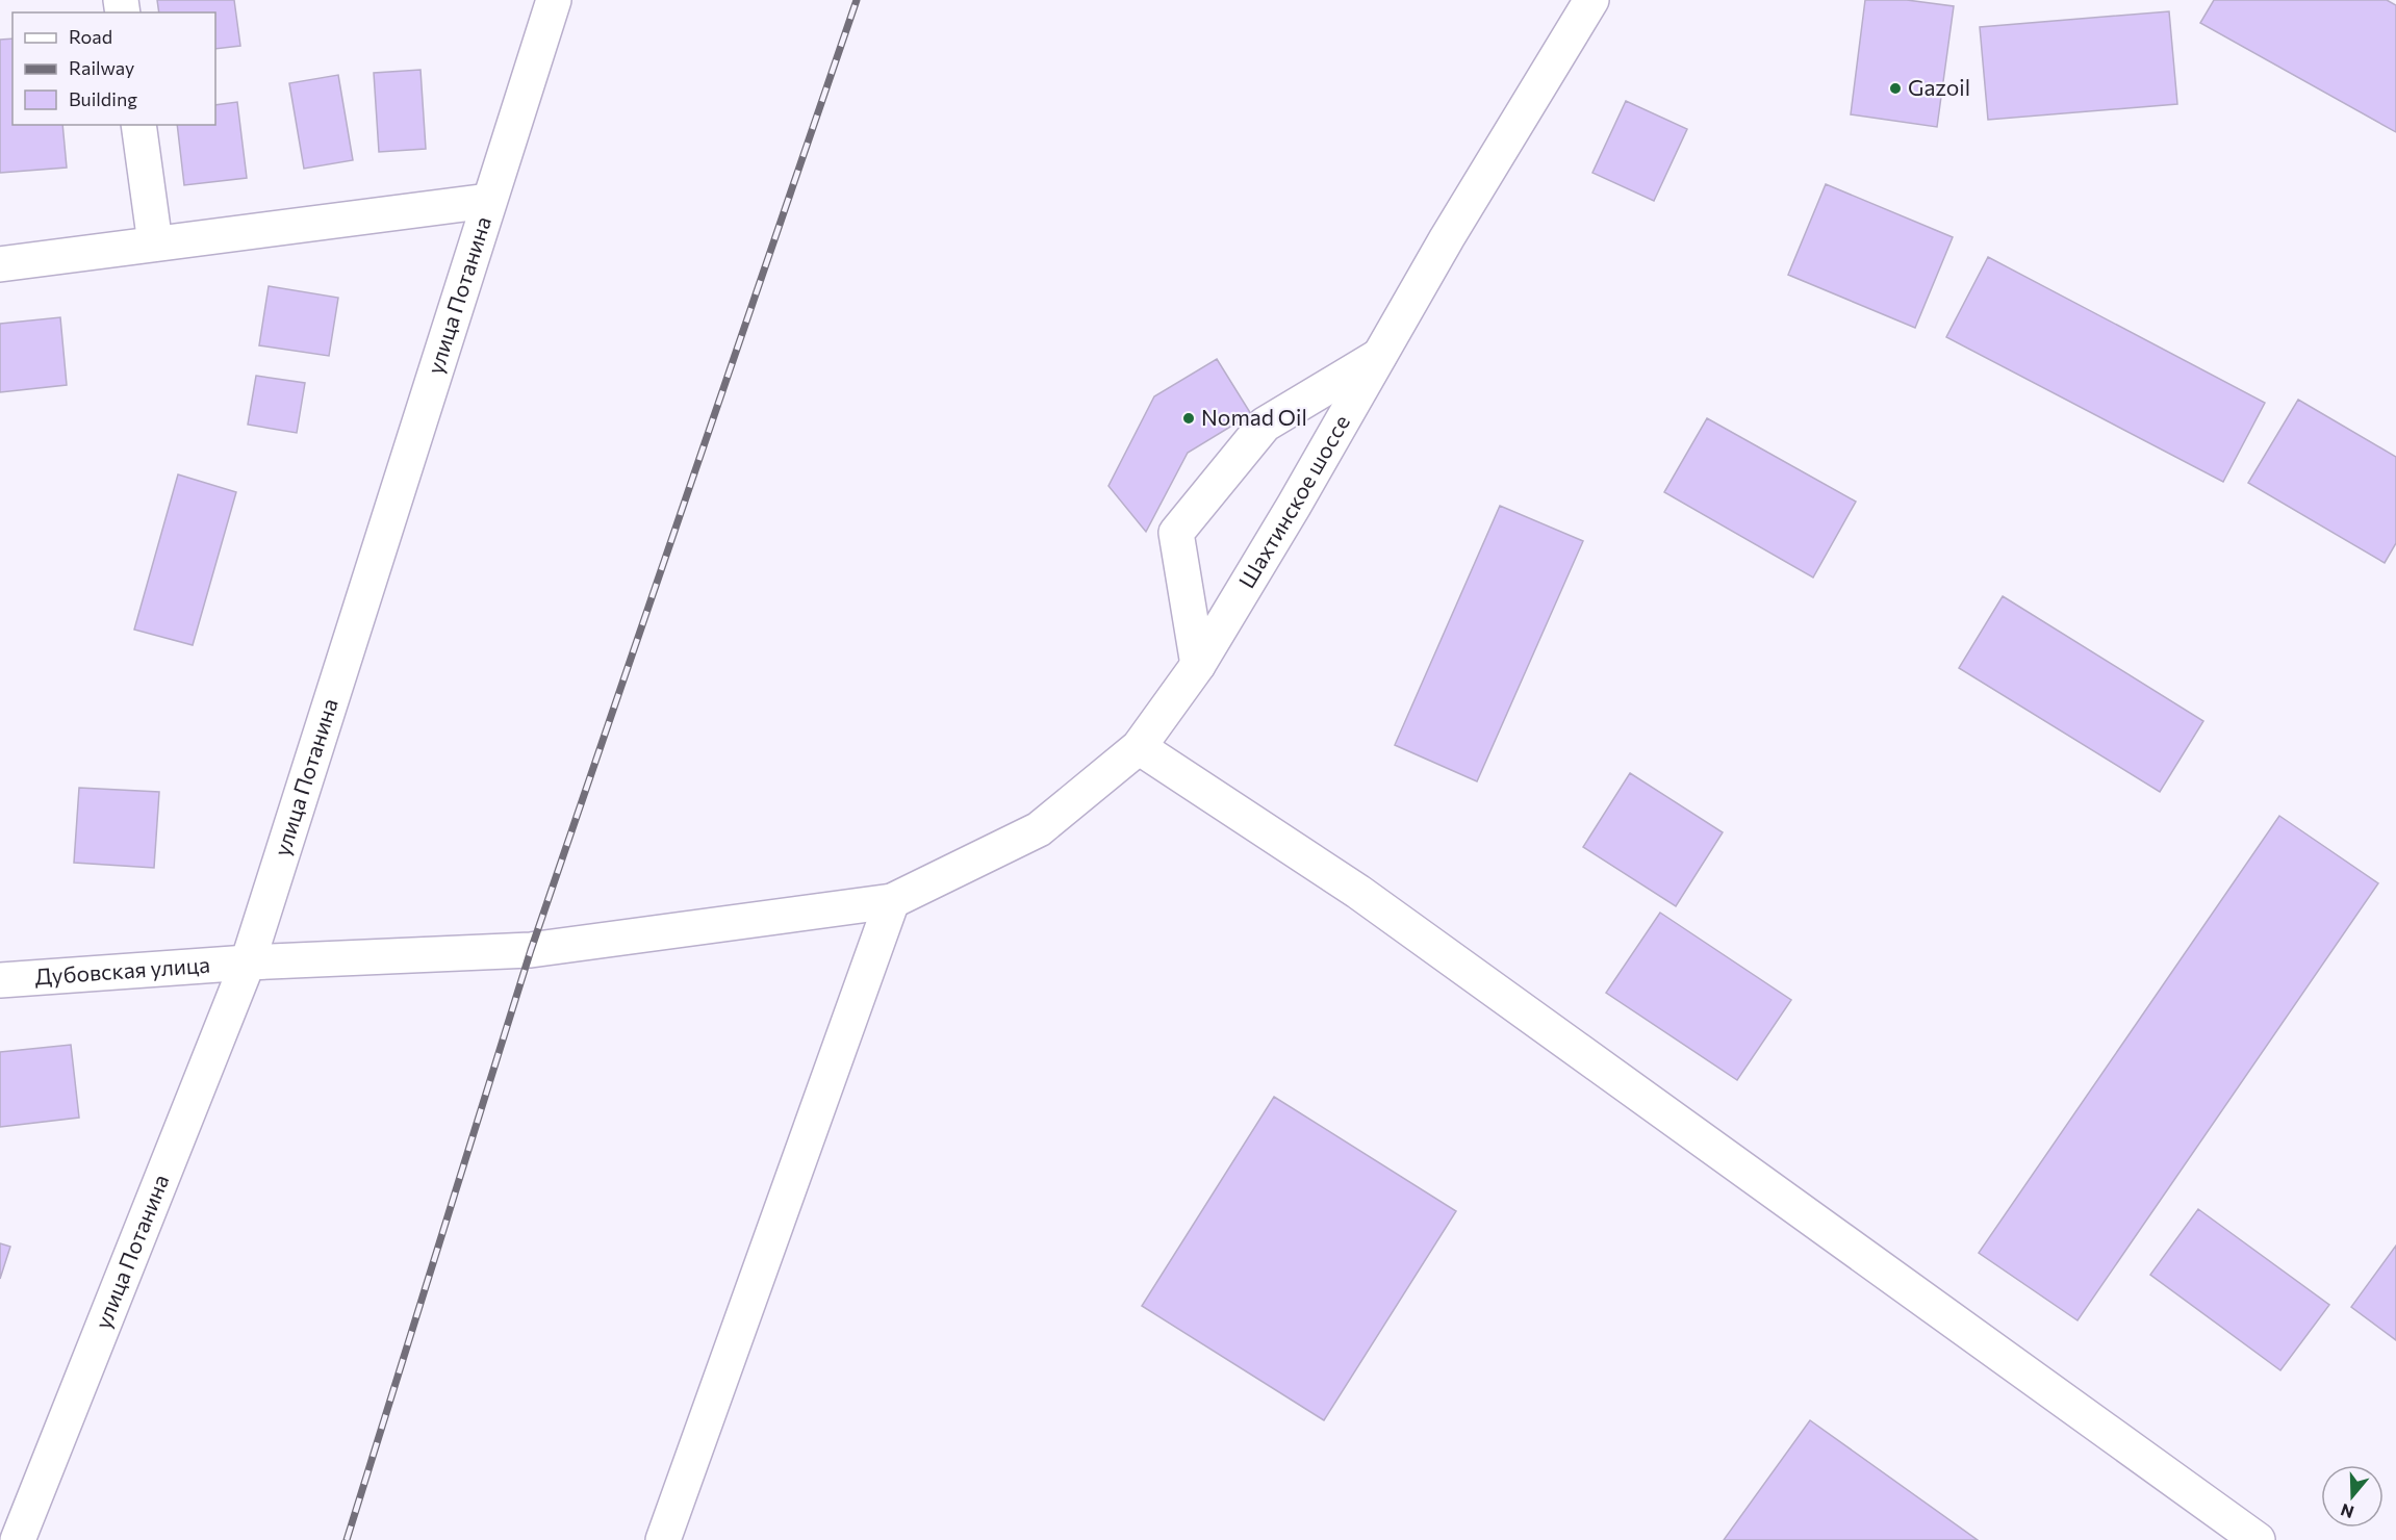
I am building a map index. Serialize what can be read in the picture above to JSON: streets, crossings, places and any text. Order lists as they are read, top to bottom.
{
  "streets": {
    "street": ["улица Потанина", "Шахтинское шоссе", "Дубовская улица"]
  },
  "crossings": [
    ["улица Потанина", "Дубовская улица"],
    ["Шахтинское шоссе", "Дубовская улица"]
  ],
  "places": ["Gazoil", "Nomad Oil"],
  "legend": ["Road", "Railway", "Building"],
  "north": "bottom"
}
